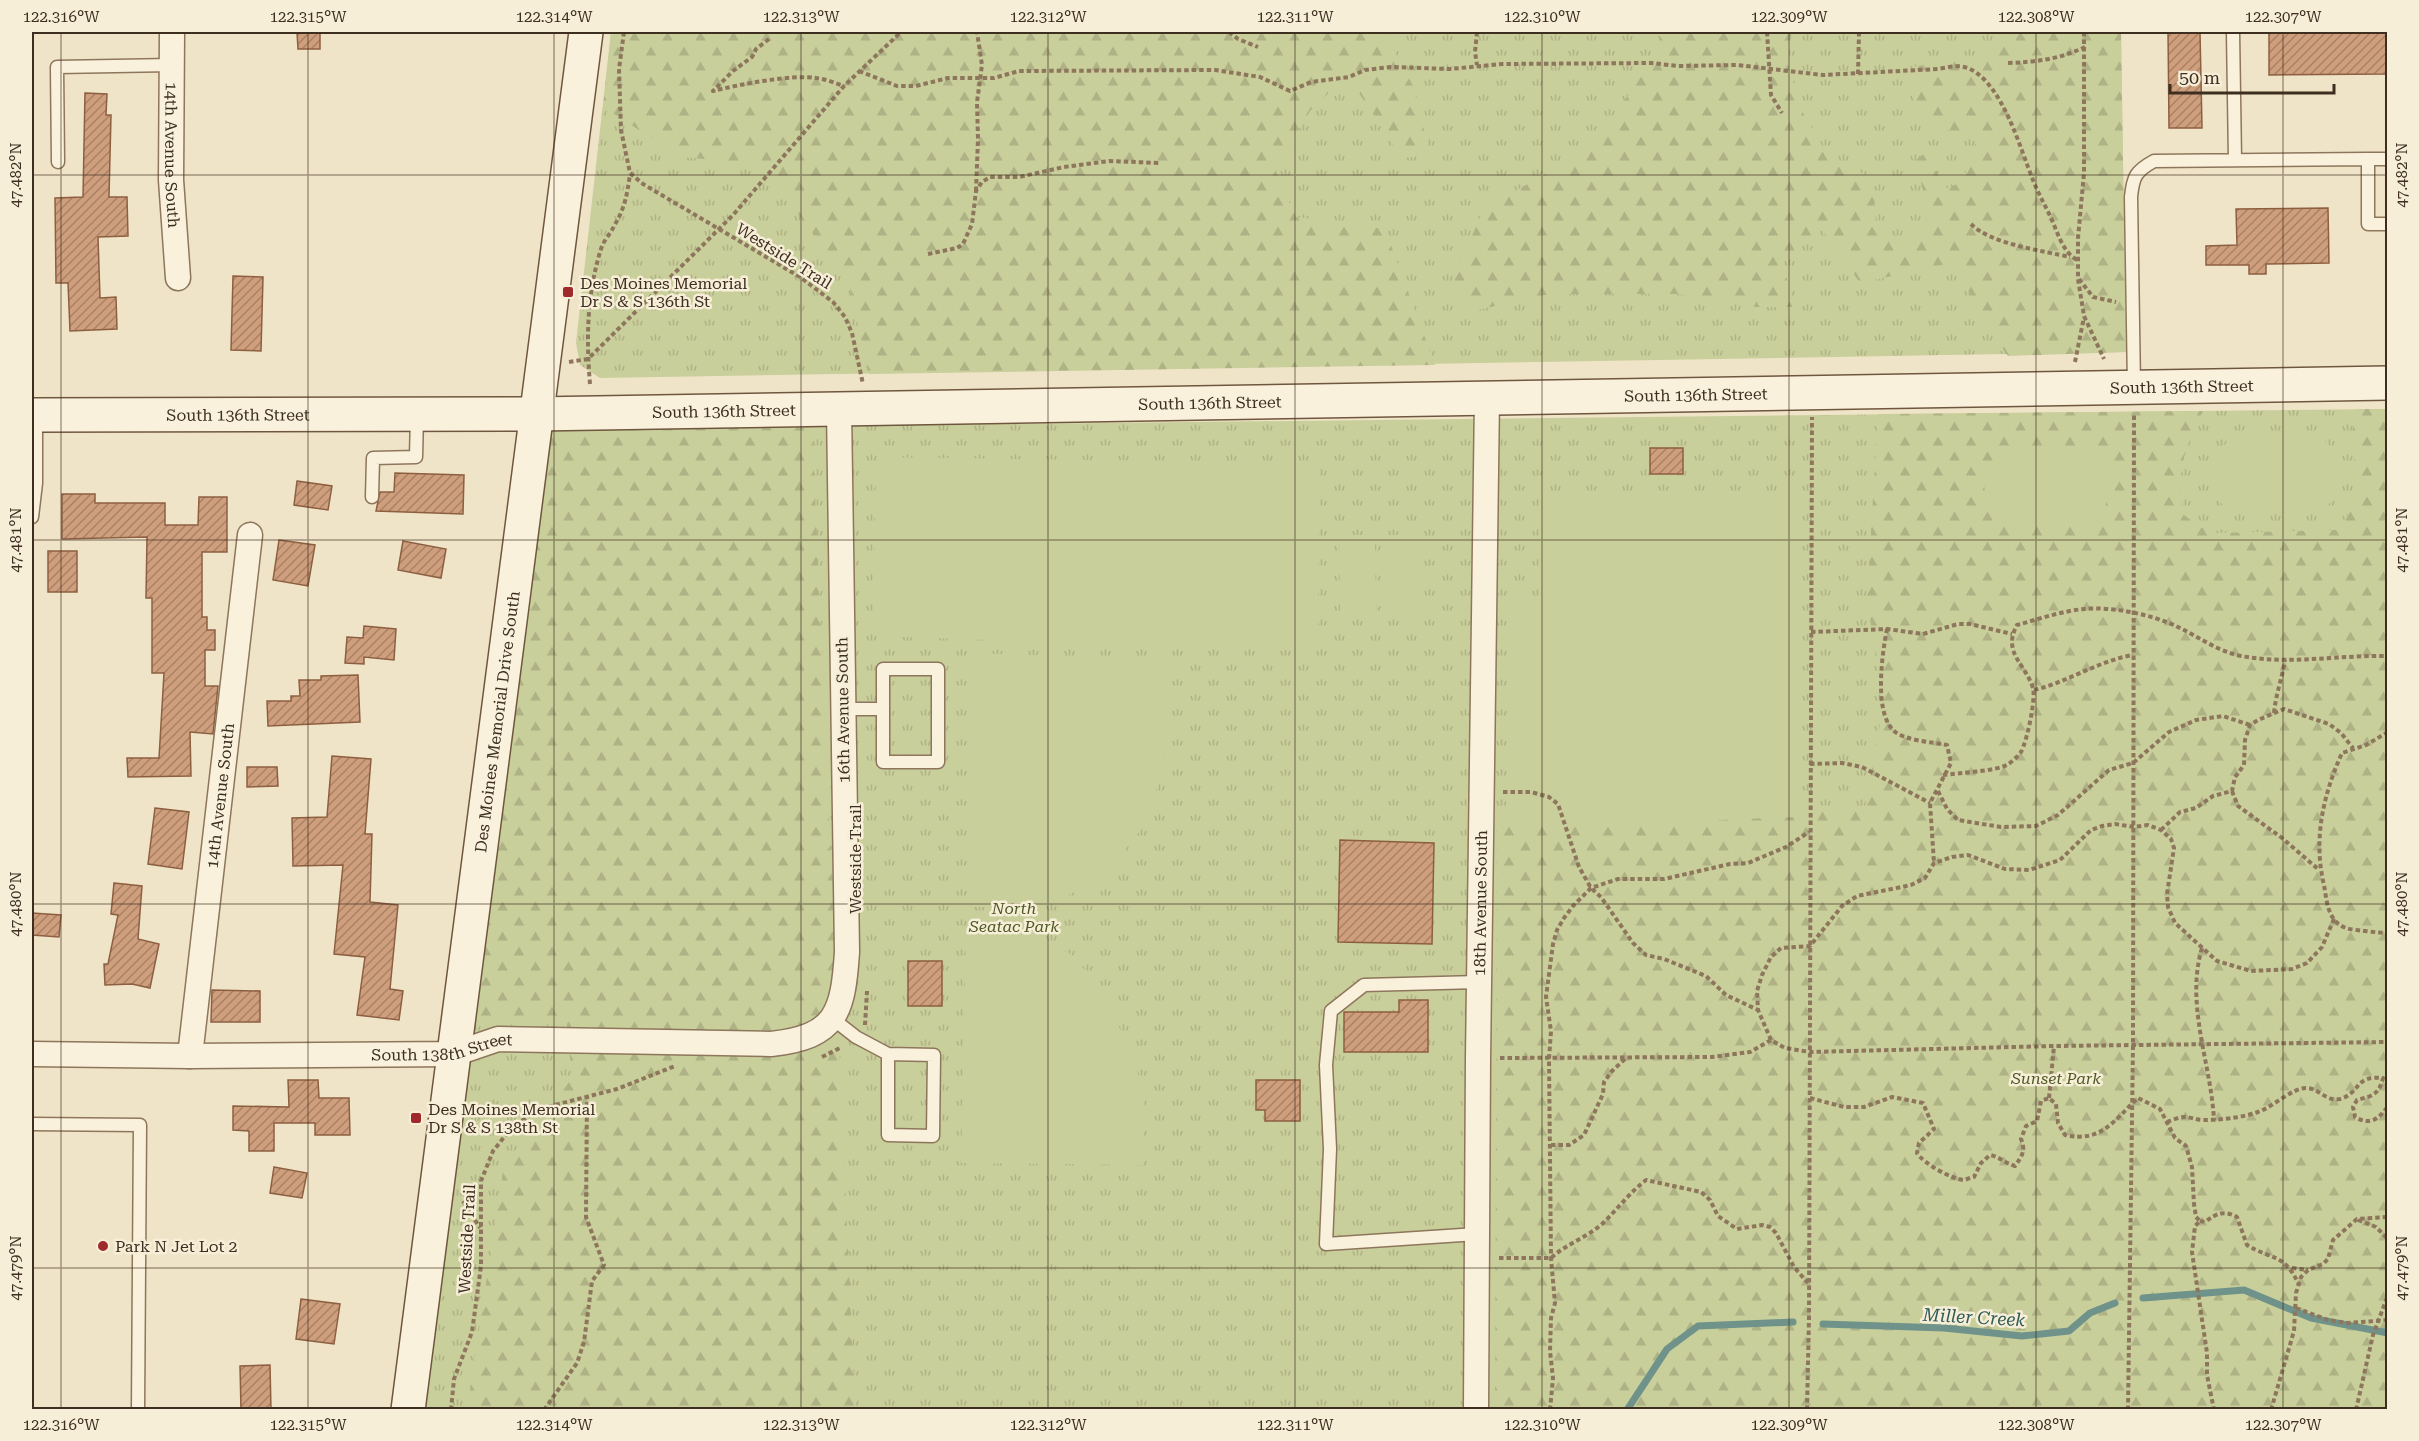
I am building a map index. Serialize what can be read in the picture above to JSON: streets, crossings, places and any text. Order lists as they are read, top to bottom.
{
  "streets": {
    "street": [
      "14th Avenue South",
      "South 136th Street",
      "16th Avenue South",
      "Des Moines Memorial Drive South",
      "18th Avenue South",
      "South 138th Street"
    ],
    "path": ["Westside Trail"]
  },
  "crossings": [
    ["14th Avenue South", "South 138th Street"],
    ["Westside Trail", "South 136th Street"],
    ["Westside Trail", "16th Avenue South"],
    ["South 136th Street", "16th Avenue South"],
    ["South 136th Street", "Des Moines Memorial Drive South"],
    ["South 136th Street", "18th Avenue South"],
    ["16th Avenue South", "South 138th Street"],
    ["Des Moines Memorial Drive South", "South 138th Street"]
  ],
  "water": ["Miller Creek"],
  "parks": ["North Seatac Park", "Sunset Park"],
  "places": {
    "transit": ["Des Moines Memorial Dr S & S 136th St", "Des Moines Memorial Dr S & S 138th St"],
    "other": ["Park N Jet Lot 2"]
  },
  "scale_bar": "50 m",
  "coordinates": [
    "122.316°W",
    "122.315°W",
    "122.314°W",
    "122.313°W",
    "122.312°W",
    "122.311°W",
    "122.310°W",
    "122.309°W",
    "122.308°W",
    "122.307°W",
    "47.482°N",
    "47.481°N",
    "47.480°N",
    "47.479°N"
  ]
}
